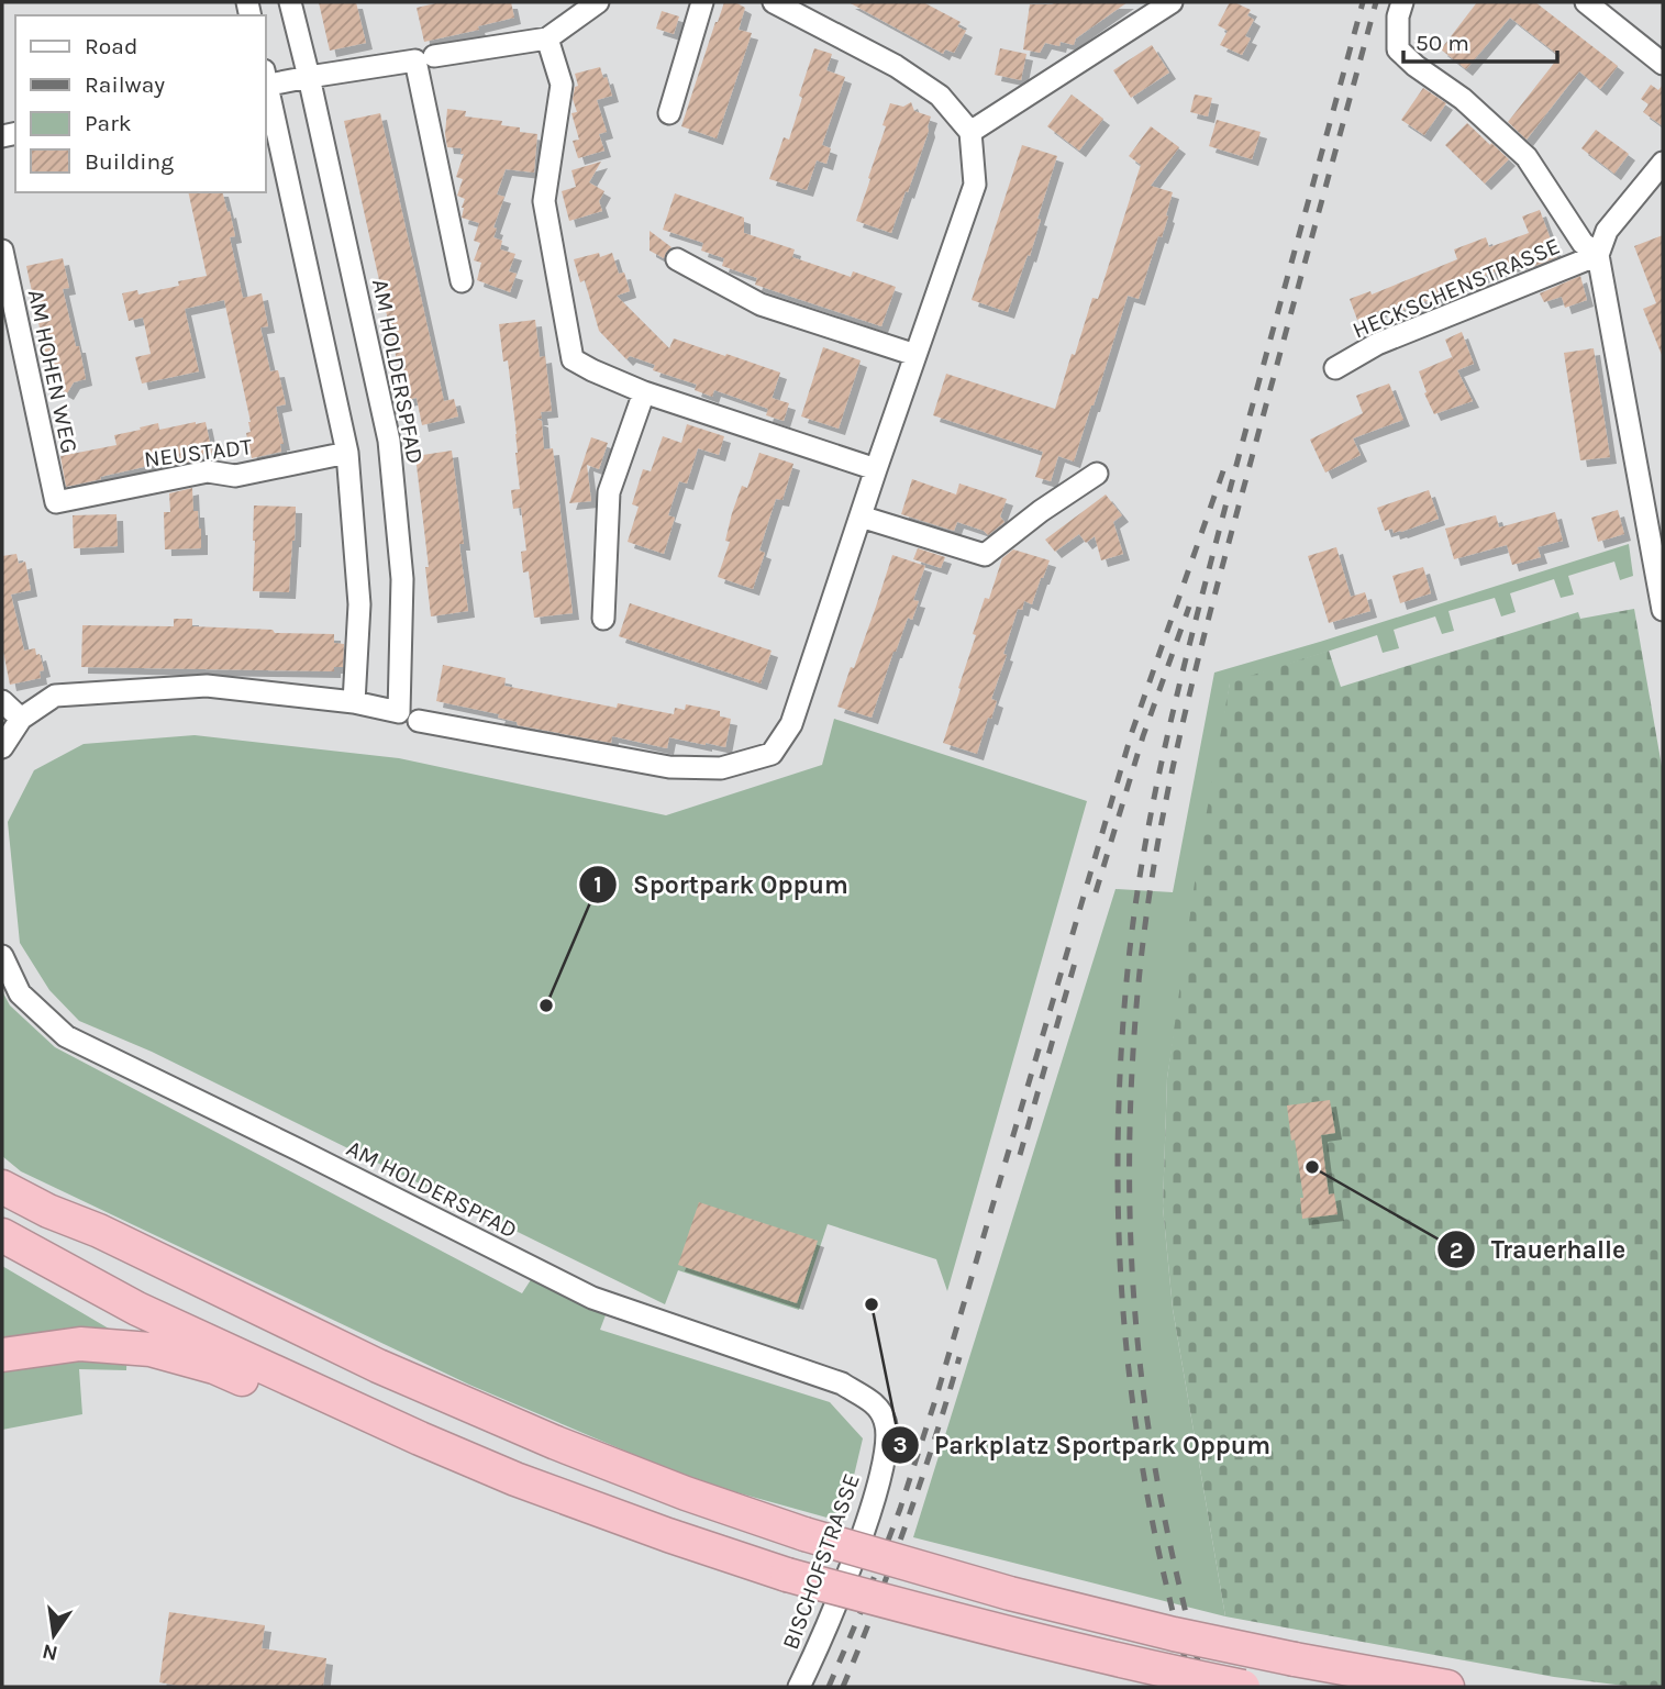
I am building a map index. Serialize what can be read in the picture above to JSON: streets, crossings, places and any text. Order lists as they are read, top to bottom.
{
  "streets": {
    "street": [
      "HECKSCHENSTRASSE",
      "AM HOHEN WEG",
      "AM HOLDERSPFAD",
      "NEUSTADT",
      "BISCHOFSTRASSE"
    ]
  },
  "crossings": [
    ["AM HOHEN WEG", "NEUSTADT"],
    ["AM HOLDERSPFAD", "BISCHOFSTRASSE"]
  ],
  "places": ["Sportpark Oppum", "Trauerhalle", "Parkplatz Sportpark Oppum"],
  "legend": [
    "Road",
    "Railway",
    "Park",
    "Building"
  ],
  "scale_bar": "50 m",
  "north": "bottom"
}
